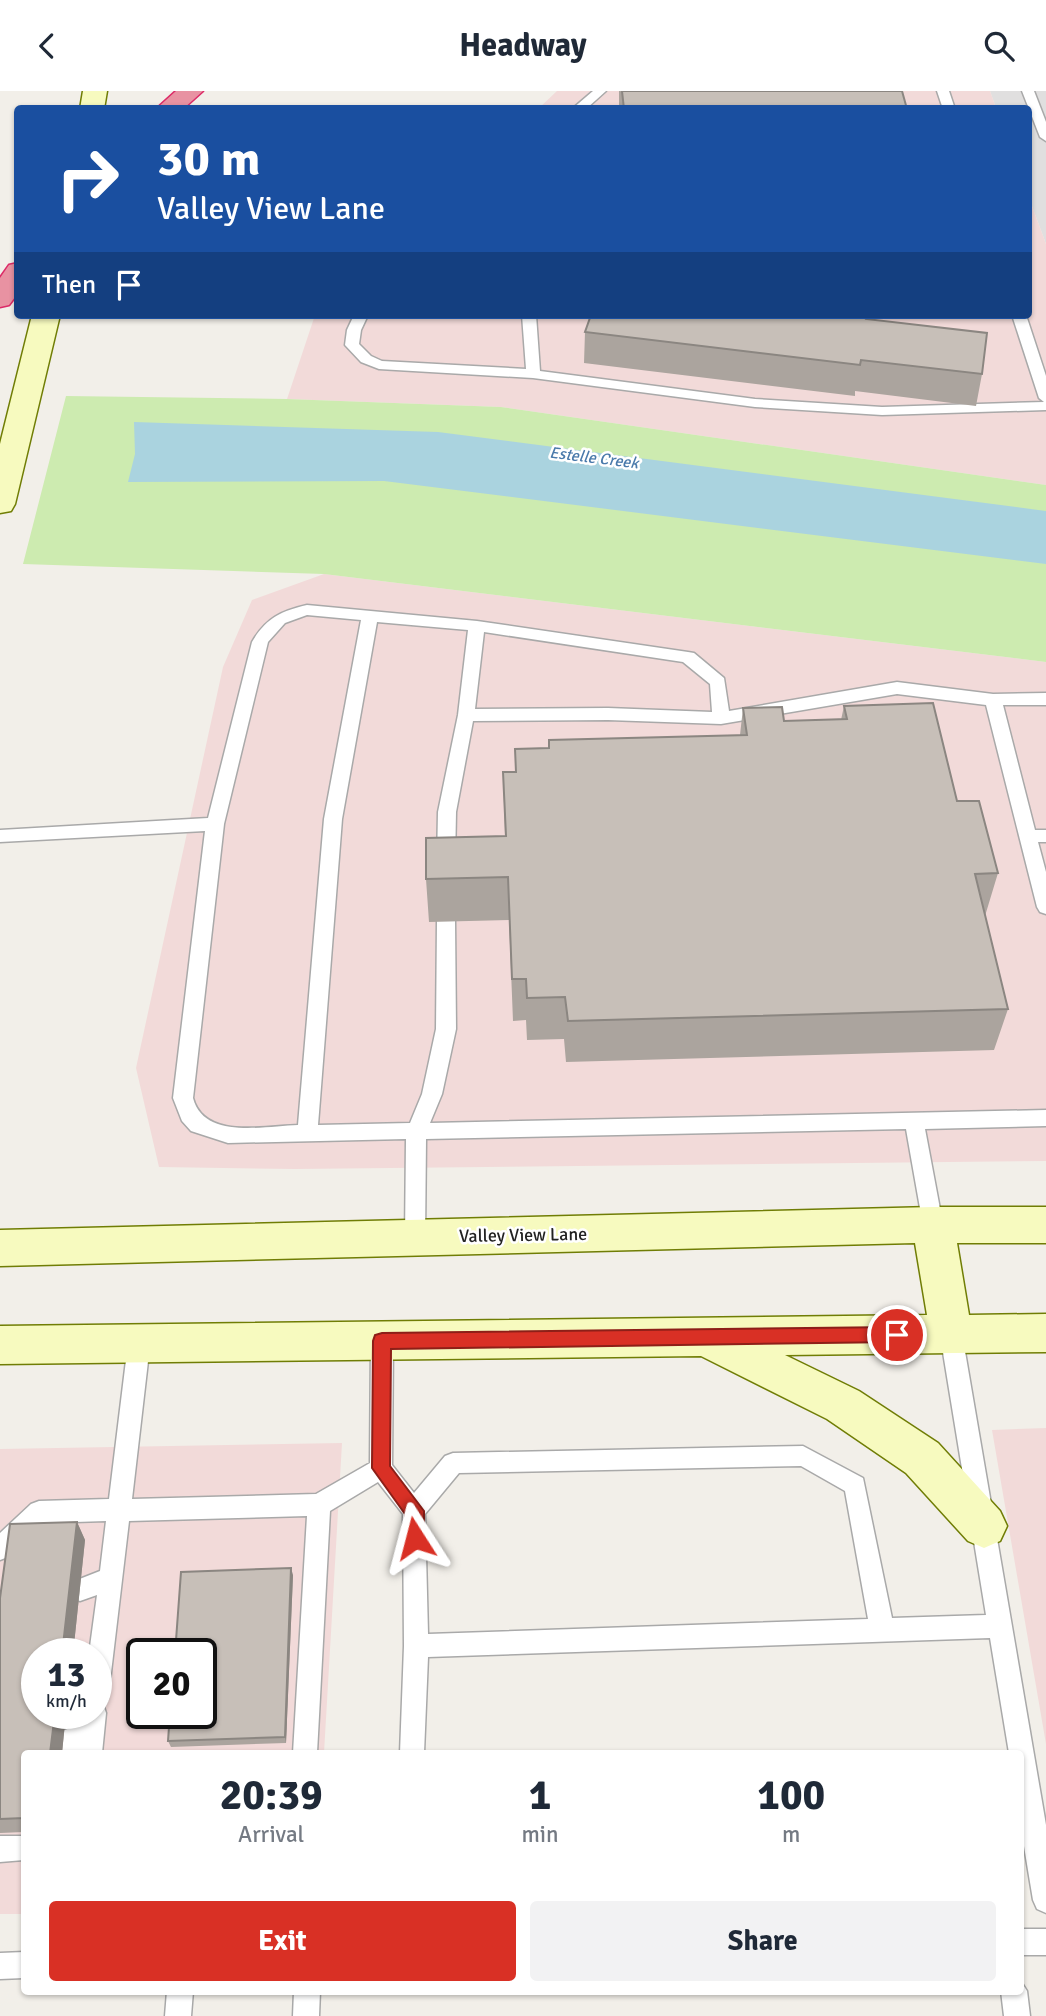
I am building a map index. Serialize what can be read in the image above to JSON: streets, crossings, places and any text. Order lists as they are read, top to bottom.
{
  "streets": {
    "main road": ["Valley View Lane"]
  },
  "water": ["Estelle Creek"],
  "page": {
    "header": "Headway",
    "turn": ["30 m", "Valley View Lane"],
    "then": "Then",
    "speed": "13 km/h",
    "limit": "20",
    "eta": [
      "20:39",
      "Arrival",
      "1",
      "min",
      "100",
      "m"
    ],
    "buttons": ["Exit", "Share"]
  }
}
